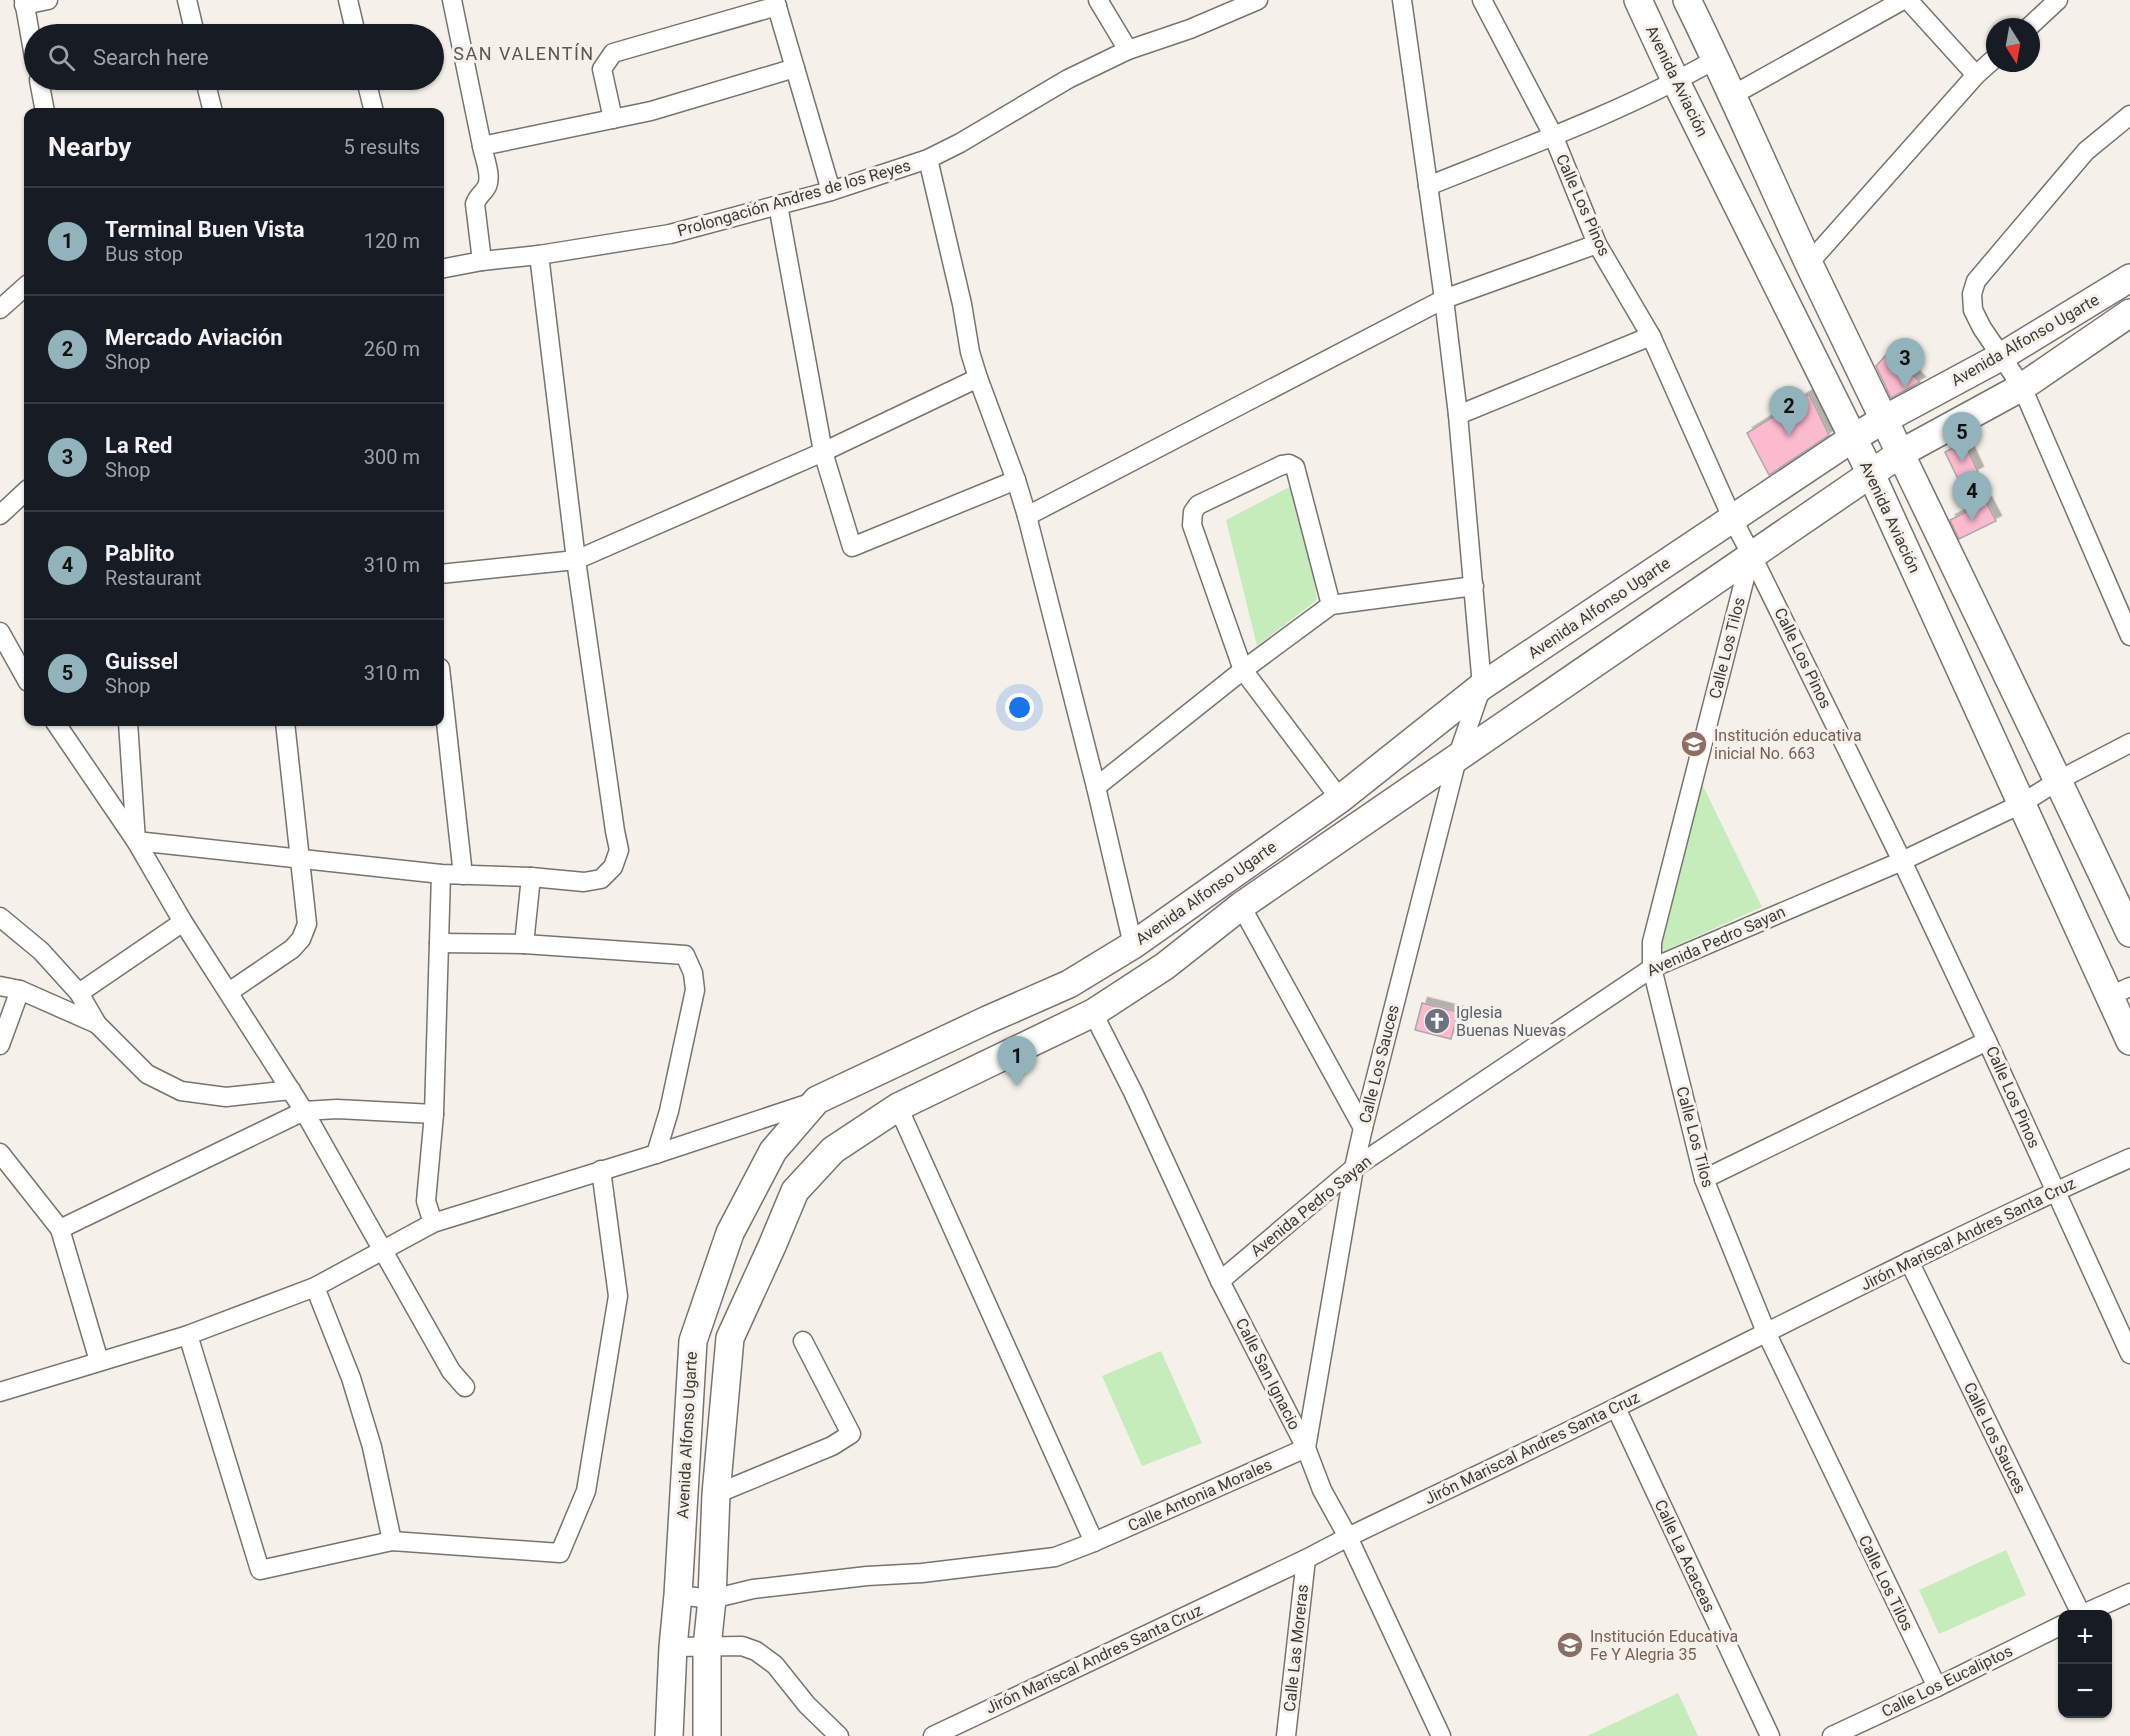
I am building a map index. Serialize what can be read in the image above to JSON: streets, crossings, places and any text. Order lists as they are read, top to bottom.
{
  "streets": {
    "main road": ["Avenida Aviación", "Avenida Alfonso Ugarte"],
    "street": [
      "Prolongación Andres de los Reyes",
      "Calle Los Pinos",
      "Calle Los Tilos",
      "Avenida Pedro Sayan",
      "Calle Los Sauces",
      "Jirón Mariscal Andres Santa Cruz",
      "Calle San Ignacio",
      "Calle Antonia Morales",
      "Calle La Acaceas",
      "Calle Las Moreras",
      "Calle Los Eucaliptos"
    ]
  },
  "crossings": [
    ["Avenida Aviación", "Avenida Alfonso Ugarte"],
    ["Avenida Aviación", "Avenida Pedro Sayan"],
    ["Calle Los Pinos", "Avenida Alfonso Ugarte"],
    ["Calle Los Pinos", "Calle Los Tilos"],
    ["Calle Los Pinos", "Avenida Pedro Sayan"],
    ["Calle Los Pinos", "Jirón Mariscal Andres Santa Cruz"],
    ["Avenida Alfonso Ugarte", "Calle Los Tilos"],
    ["Avenida Alfonso Ugarte", "Calle Los Sauces"],
    ["Avenida Alfonso Ugarte", "Calle San Ignacio"],
    ["Avenida Alfonso Ugarte", "Calle Antonia Morales"],
    ["Calle Los Tilos", "Avenida Pedro Sayan"],
    ["Calle Los Tilos", "Jirón Mariscal Andres Santa Cruz"],
    ["Calle Los Tilos", "Calle Los Eucaliptos"],
    ["Avenida Pedro Sayan", "Calle Los Sauces"],
    ["Avenida Pedro Sayan", "Calle San Ignacio"],
    ["Calle Los Sauces", "Jirón Mariscal Andres Santa Cruz"],
    ["Calle Los Sauces", "Calle San Ignacio"],
    ["Calle Los Sauces", "Calle Antonia Morales"],
    ["Jirón Mariscal Andres Santa Cruz", "Calle San Ignacio"],
    ["Jirón Mariscal Andres Santa Cruz", "Calle La Acaceas"],
    ["Jirón Mariscal Andres Santa Cruz", "Calle Las Moreras"],
    ["Calle San Ignacio", "Calle Antonia Morales"]
  ],
  "districts": ["SAN VALENTÍN"],
  "places": {
    "school or university": ["Institución educativa inicial No. 663", "Institución Educativa Fe Y Alegria 35"],
    "church": ["Iglesia Buenas Nuevas"]
  },
  "north": "bottom",
  "page": {
    "search": "Search here",
    "heading": ["Nearby", "5 results"],
    "list": [
      {
        "mark": "1",
        "name": "Terminal Buen Vista",
        "note": "Bus stop",
        "value": "120 m"
      },
      {
        "mark": "2",
        "name": "Mercado Aviación",
        "note": "Shop",
        "value": "260 m"
      },
      {
        "mark": "3",
        "name": "La Red",
        "note": "Shop",
        "value": "300 m"
      },
      {
        "mark": "4",
        "name": "Pablito",
        "note": "Restaurant",
        "value": "310 m"
      },
      {
        "mark": "5",
        "name": "Guissel",
        "note": "Shop",
        "value": "310 m"
      }
    ],
    "pins": [
      "3",
      "2",
      "5",
      "4",
      "1"
    ],
    "map_buttons": ["+", "−"]
  }
}
